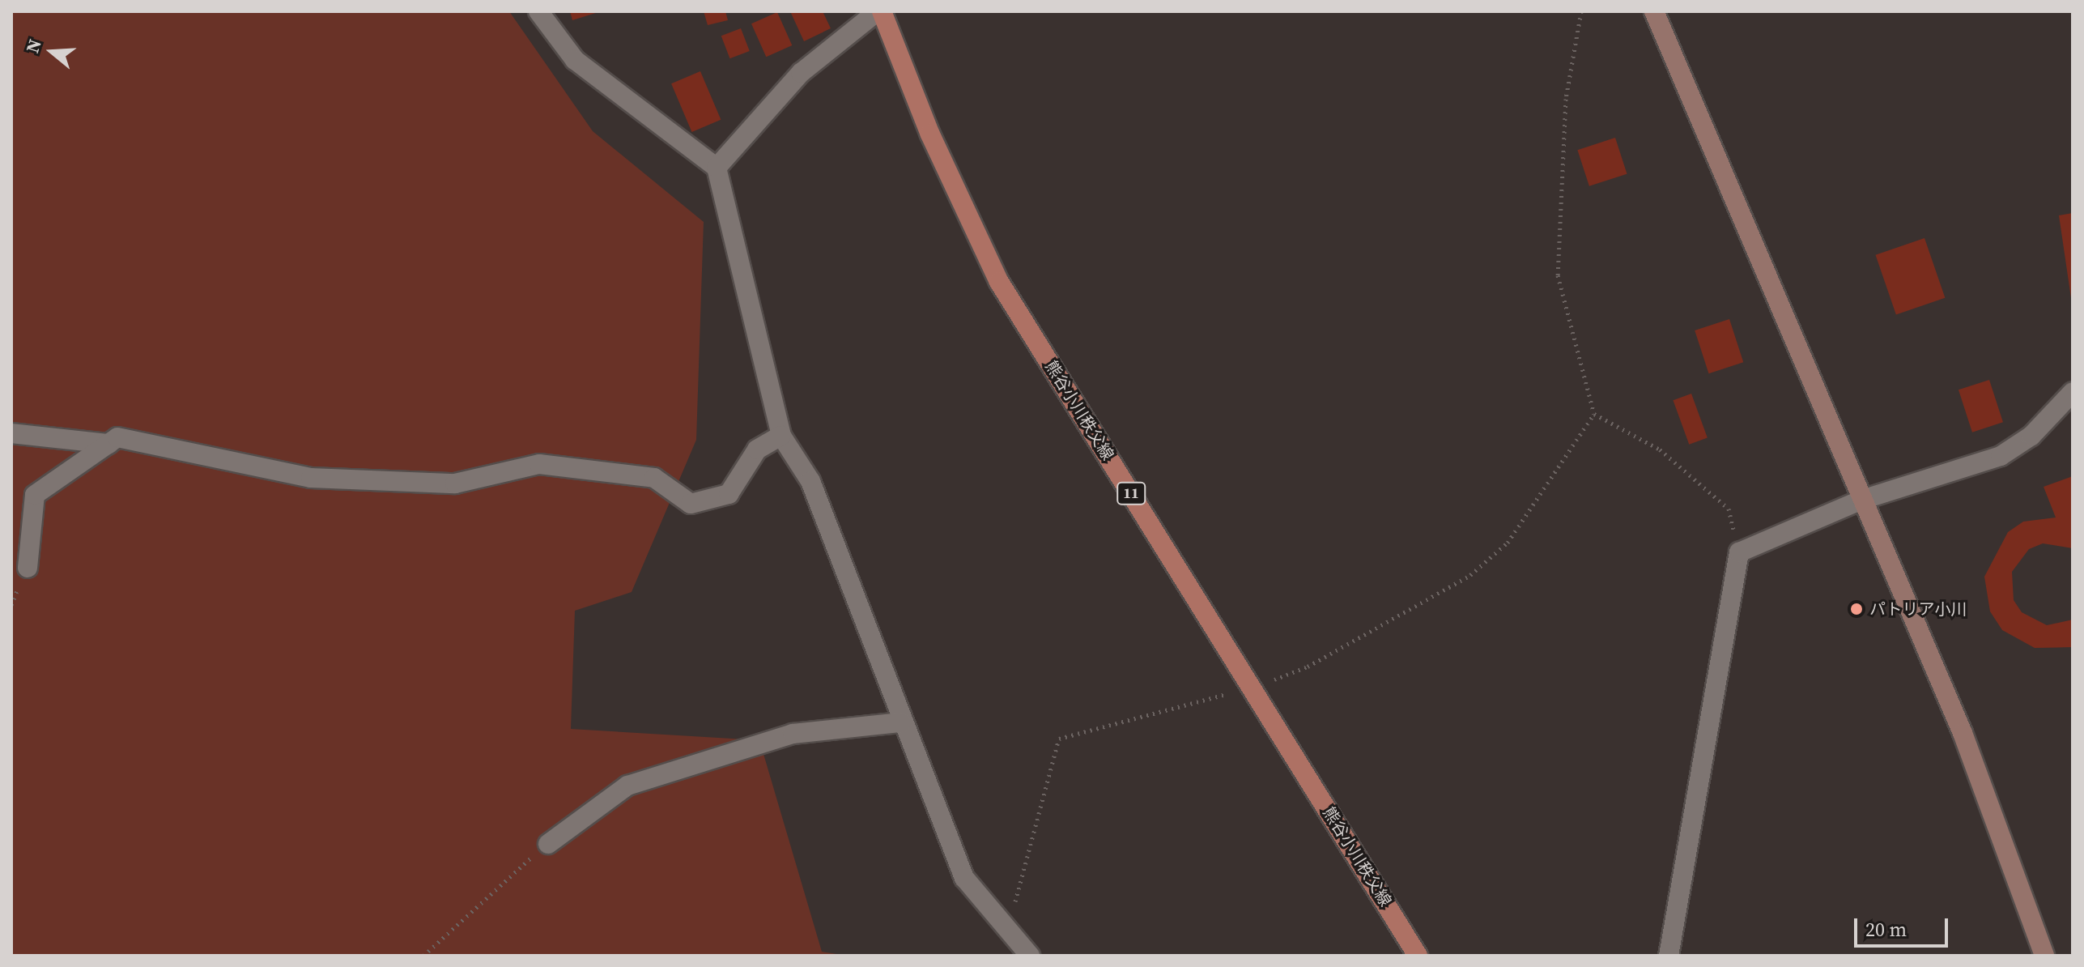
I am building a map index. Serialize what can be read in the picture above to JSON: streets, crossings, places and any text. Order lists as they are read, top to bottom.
{
  "streets": {
    "main road": ["熊谷小川秩父線", "11"]
  },
  "places": ["パトリア小川"],
  "scale_bar": "20 m",
  "north": "left"
}
